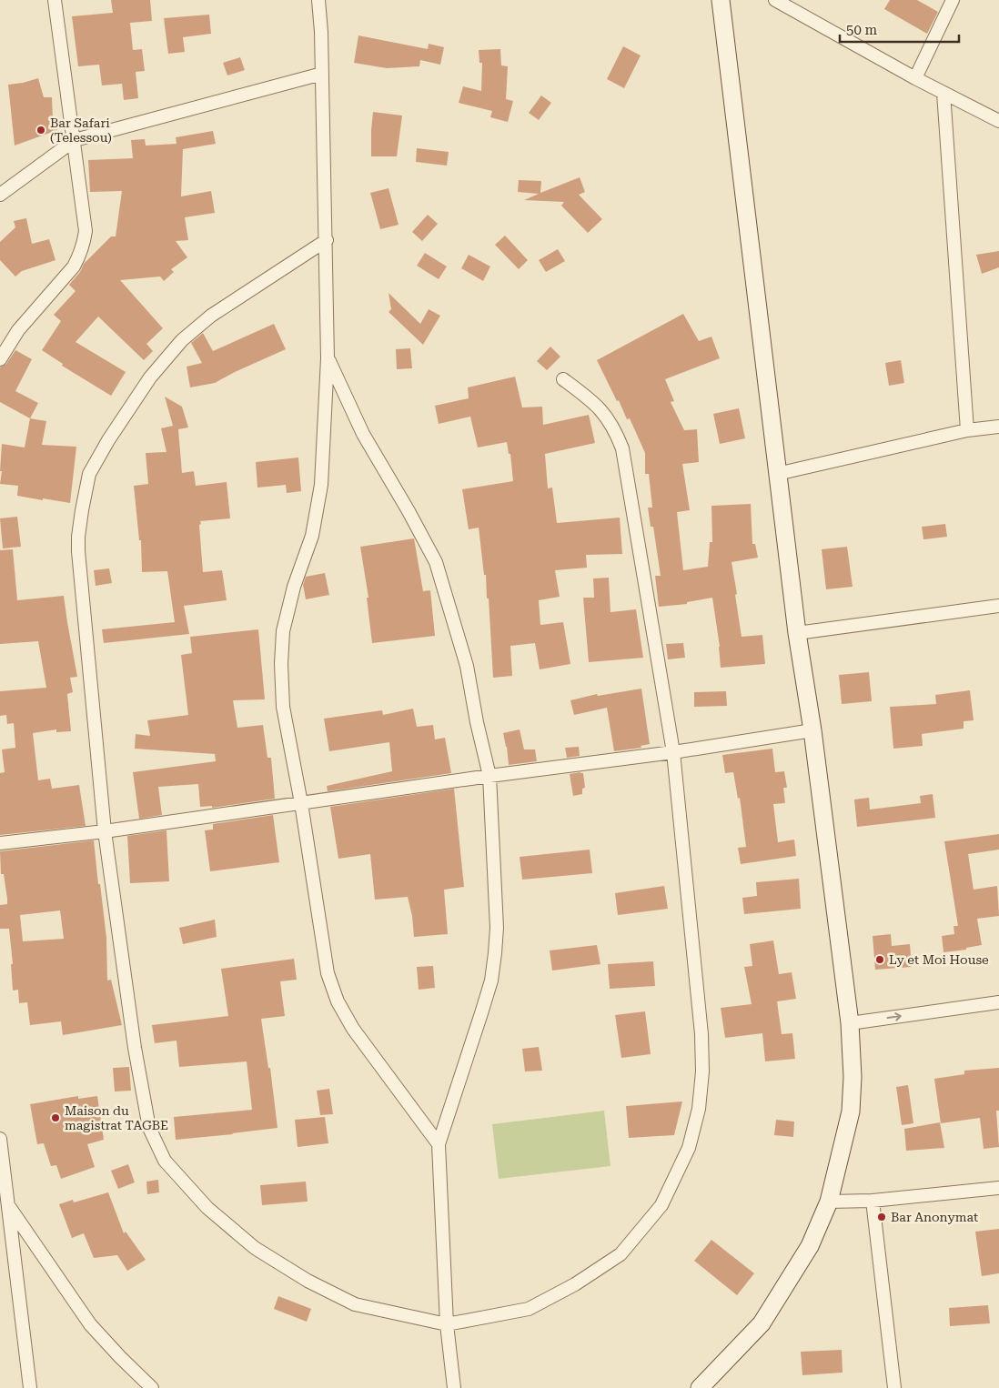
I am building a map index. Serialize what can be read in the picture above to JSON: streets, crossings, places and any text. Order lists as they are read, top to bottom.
{
  "places": [
    "Bar Safari (Telessou)",
    "Ly et Moi House",
    "Maison du magistrat TAGBE",
    "Bar Anonymat"
  ],
  "scale_bar": "50 m"
}
